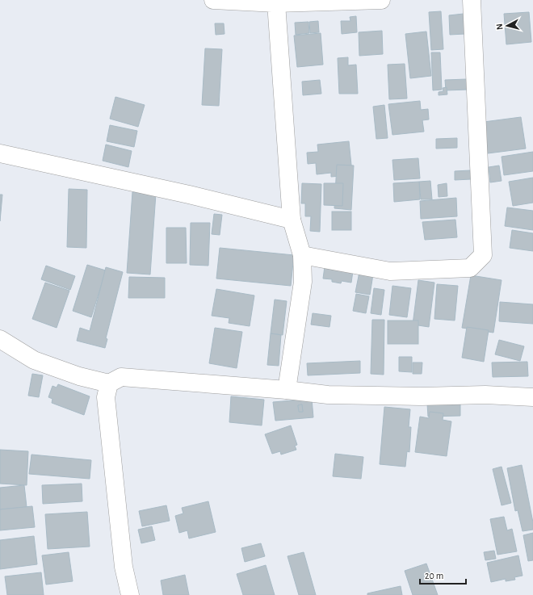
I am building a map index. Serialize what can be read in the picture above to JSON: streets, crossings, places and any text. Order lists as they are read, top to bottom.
{
  "scale_bar": "20 m",
  "north": "left"
}
